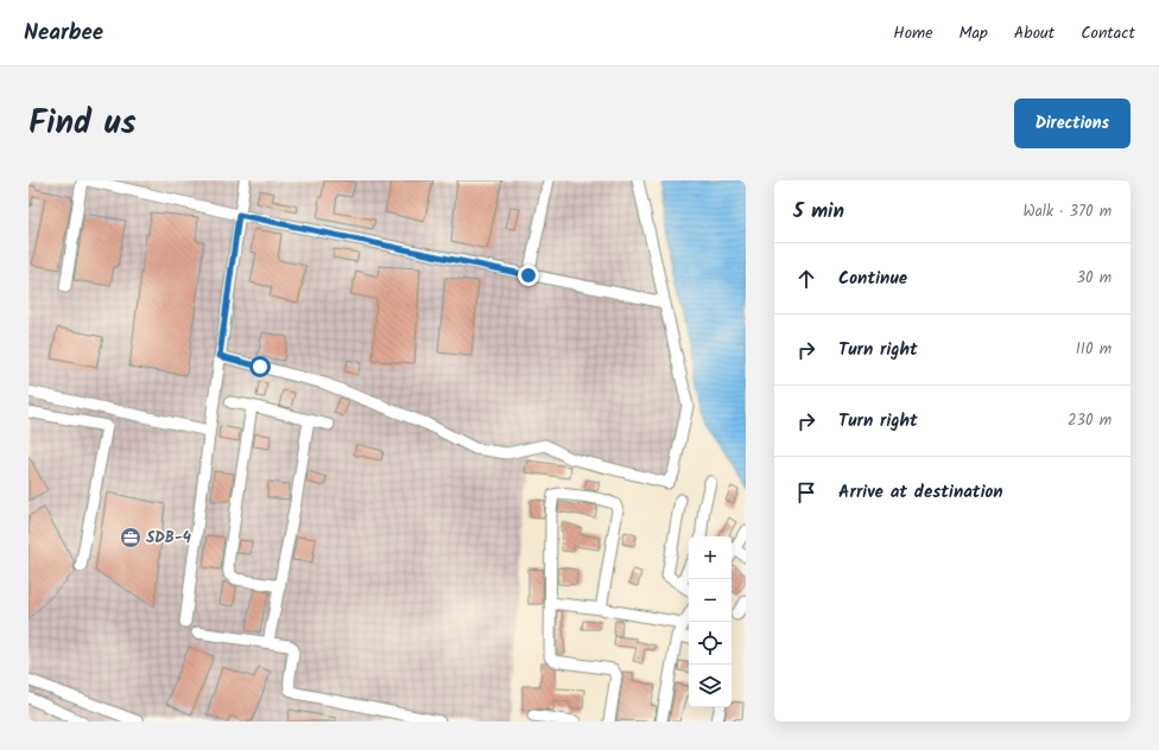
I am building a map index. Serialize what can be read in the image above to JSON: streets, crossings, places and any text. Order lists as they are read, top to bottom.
{
  "places": {
    "office": ["SDB-4"]
  },
  "page": {
    "header": "Nearbee",
    "nav": [
      "Home",
      "Map",
      "About",
      "Contact"
    ],
    "title": "Find us",
    "buttons": "Directions",
    "heading": ["5 min", "Walk · 370 m"],
    "list": [
      ["Continue", "30 m"],
      ["Turn right", "110 m"],
      ["Turn right", "230 m"],
      "Arrive at destination"
    ],
    "map_buttons": ["+", "−"]
  }
}
